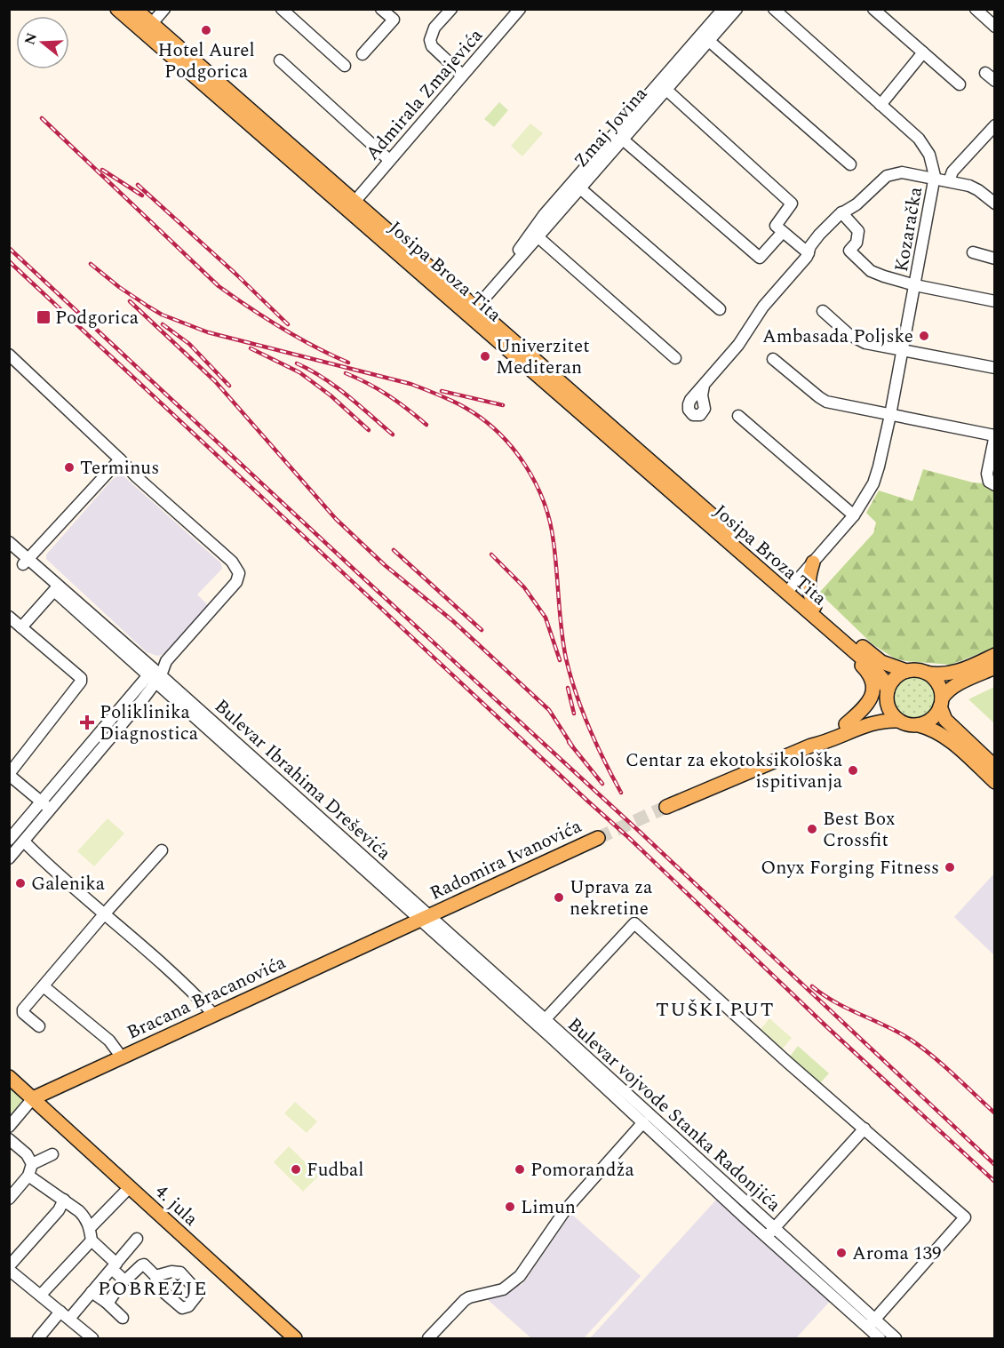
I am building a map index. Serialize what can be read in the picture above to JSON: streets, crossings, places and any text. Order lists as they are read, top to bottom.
{
  "streets": {
    "main road": [
      "Josipa Broza Tita",
      "Radomira Ivanovića",
      "Bracana Bracanovića",
      "4. jula"
    ],
    "street": [
      "Admirala Zmajevića",
      "Zmaj Jovina",
      "Kozaračka",
      "Bulevar Ibrahima Dreševića",
      "Bulevar vojvode Stanka Radonjića"
    ]
  },
  "crossings": [
    ["Admirala Zmajevića", "Josipa Broza Tita"],
    ["Zmaj Jovina", "Josipa Broza Tita"],
    ["Kozaračka", "Josipa Broza Tita"],
    ["Bulevar Ibrahima Dreševića", "Radomira Ivanovića"],
    ["Bulevar Ibrahima Dreševića", "Bracana Bracanovića"],
    ["Bulevar Ibrahima Dreševića", "Bulevar vojvode Stanka Radonjića"],
    ["Radomira Ivanovića", "Bracana Bracanovića"],
    ["Radomira Ivanovića", "Bulevar vojvode Stanka Radonjića"],
    ["Bracana Bracanovića", "Bulevar vojvode Stanka Radonjića"],
    ["Bracana Bracanovića", "4. jula"]
  ],
  "districts": ["TUŠKI PUT", "POBREŽJE"],
  "places": {
    "other": [
      "Hotel Aurel Podgorica",
      "Ambasada Poljske",
      "Univerzitet Mediteran",
      "Terminus",
      "Centar za ekotoksikološka ispitivanja",
      "Best Box Crossfit",
      "Onyx Forging Fitness",
      "Galenika",
      "Uprava za nekretine",
      "Fudbal",
      "Pomorandža",
      "Limun",
      "Aroma 139"
    ],
    "transit": ["Podgorica"],
    "health": ["Poliklinika Diagnostica"]
  },
  "north": "left"
}
